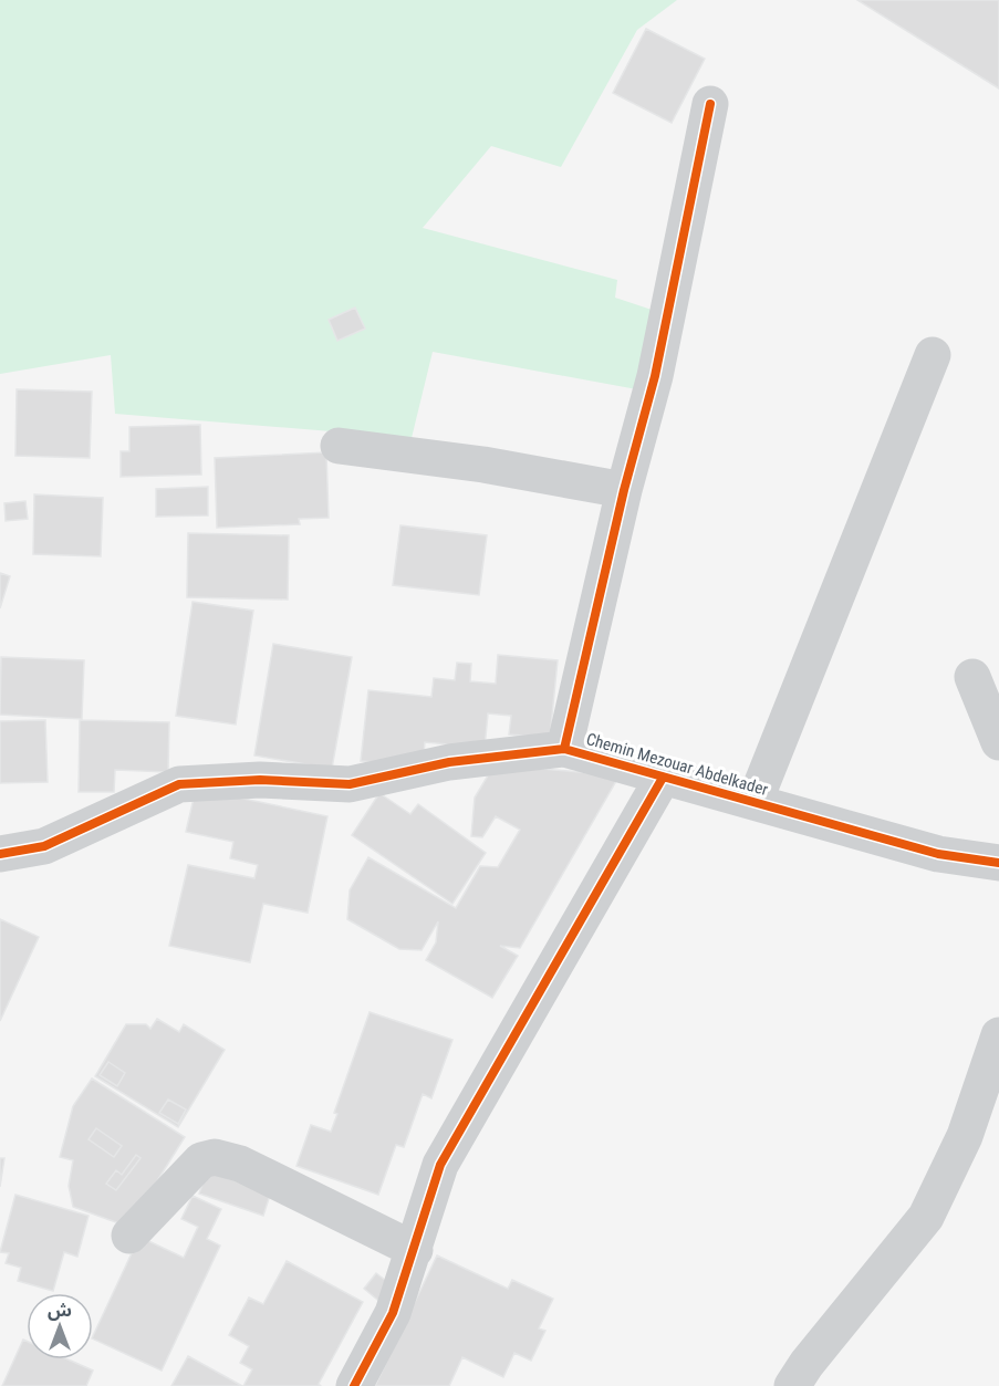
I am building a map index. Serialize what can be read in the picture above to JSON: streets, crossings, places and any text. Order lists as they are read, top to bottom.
{
  "streets": {
    "street": ["Chemin Mezouar Abdelkader"]
  },
  "north": "top"
}
